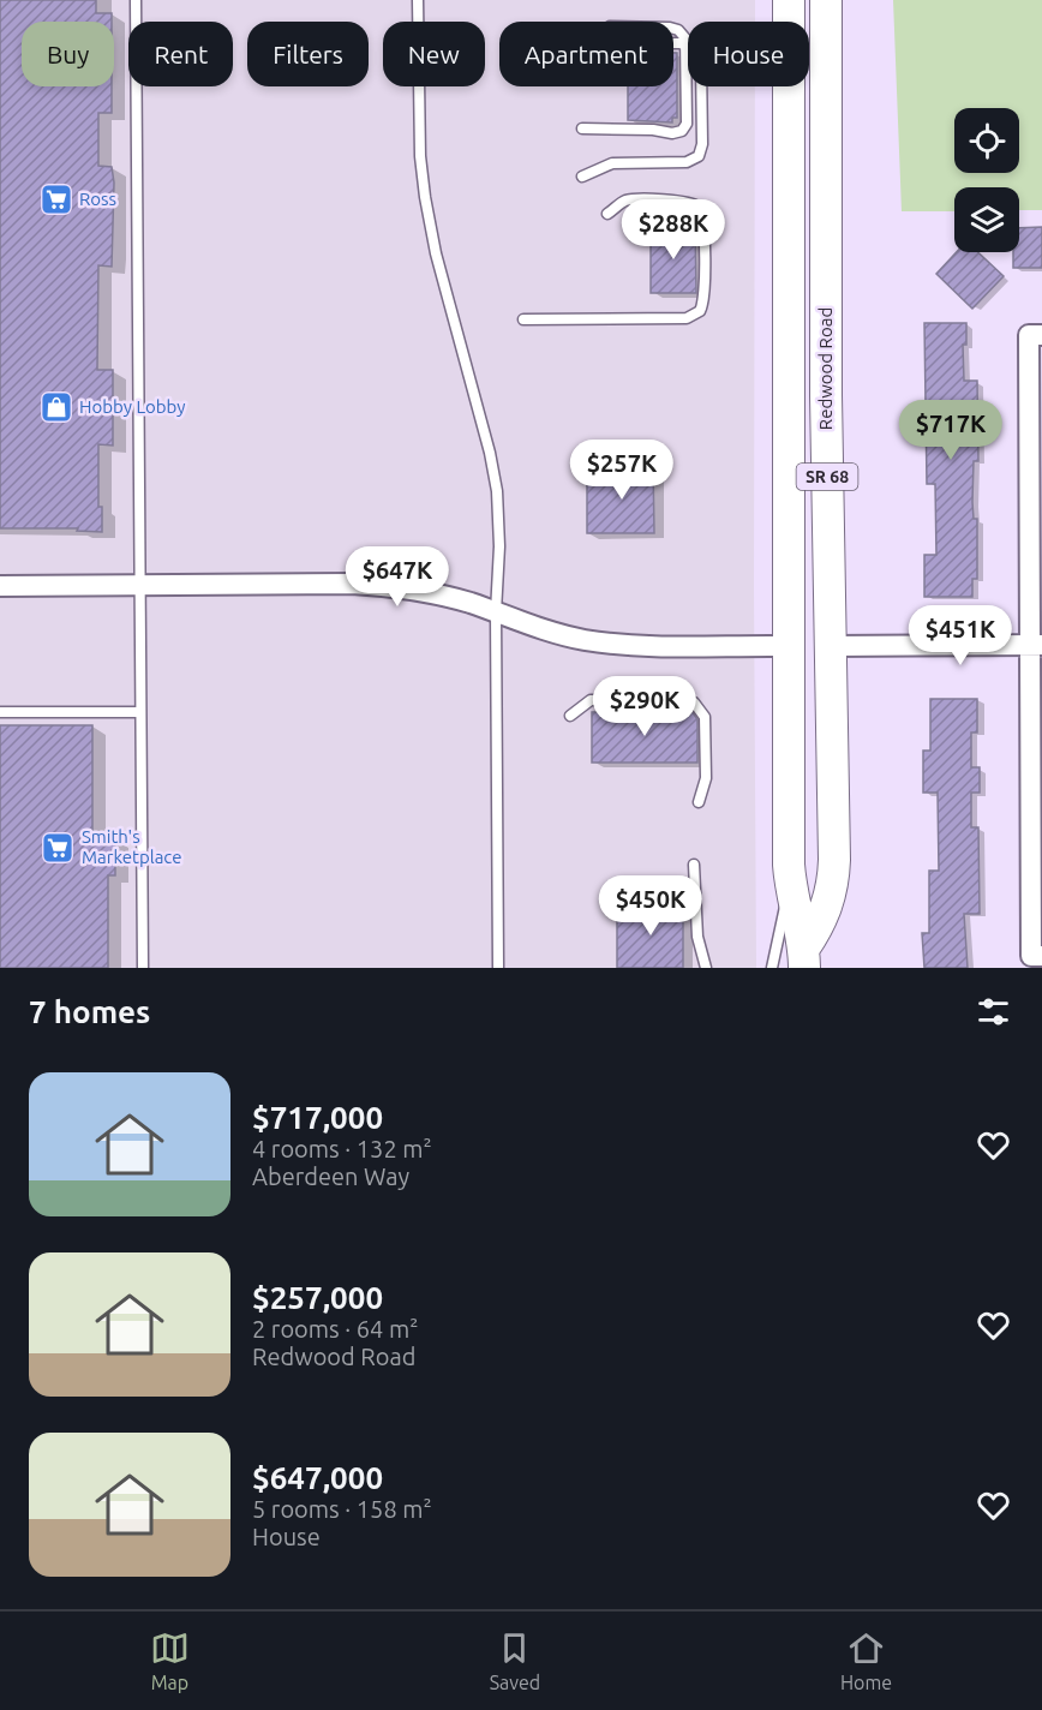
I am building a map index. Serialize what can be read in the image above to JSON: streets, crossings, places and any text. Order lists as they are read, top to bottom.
{
  "streets": {
    "main road": ["Redwood Road", "SR 68"]
  },
  "places": {
    "supermarket": ["Ross", "Smith's Marketplace"],
    "shop": ["Hobby Lobby"]
  },
  "page": {
    "chip": [
      "Buy",
      "Rent",
      "Filters",
      "New",
      "Apartment",
      "House"
    ],
    "price": [
      "$288K",
      "$717K",
      "$257K",
      "$647K",
      "$451K",
      "$290K",
      "$450K"
    ],
    "heading": "7 homes",
    "list": [
      {
        "name": "$717,000",
        "note": "4 rooms · 132 m² · Aberdeen Way"
      },
      {
        "name": "$257,000",
        "note": "2 rooms · 64 m² · Redwood Road"
      },
      {
        "name": "$647,000",
        "note": "5 rooms · 158 m² · House"
      }
    ],
    "tabs": ["Map", "Saved", "Home"]
  }
}
